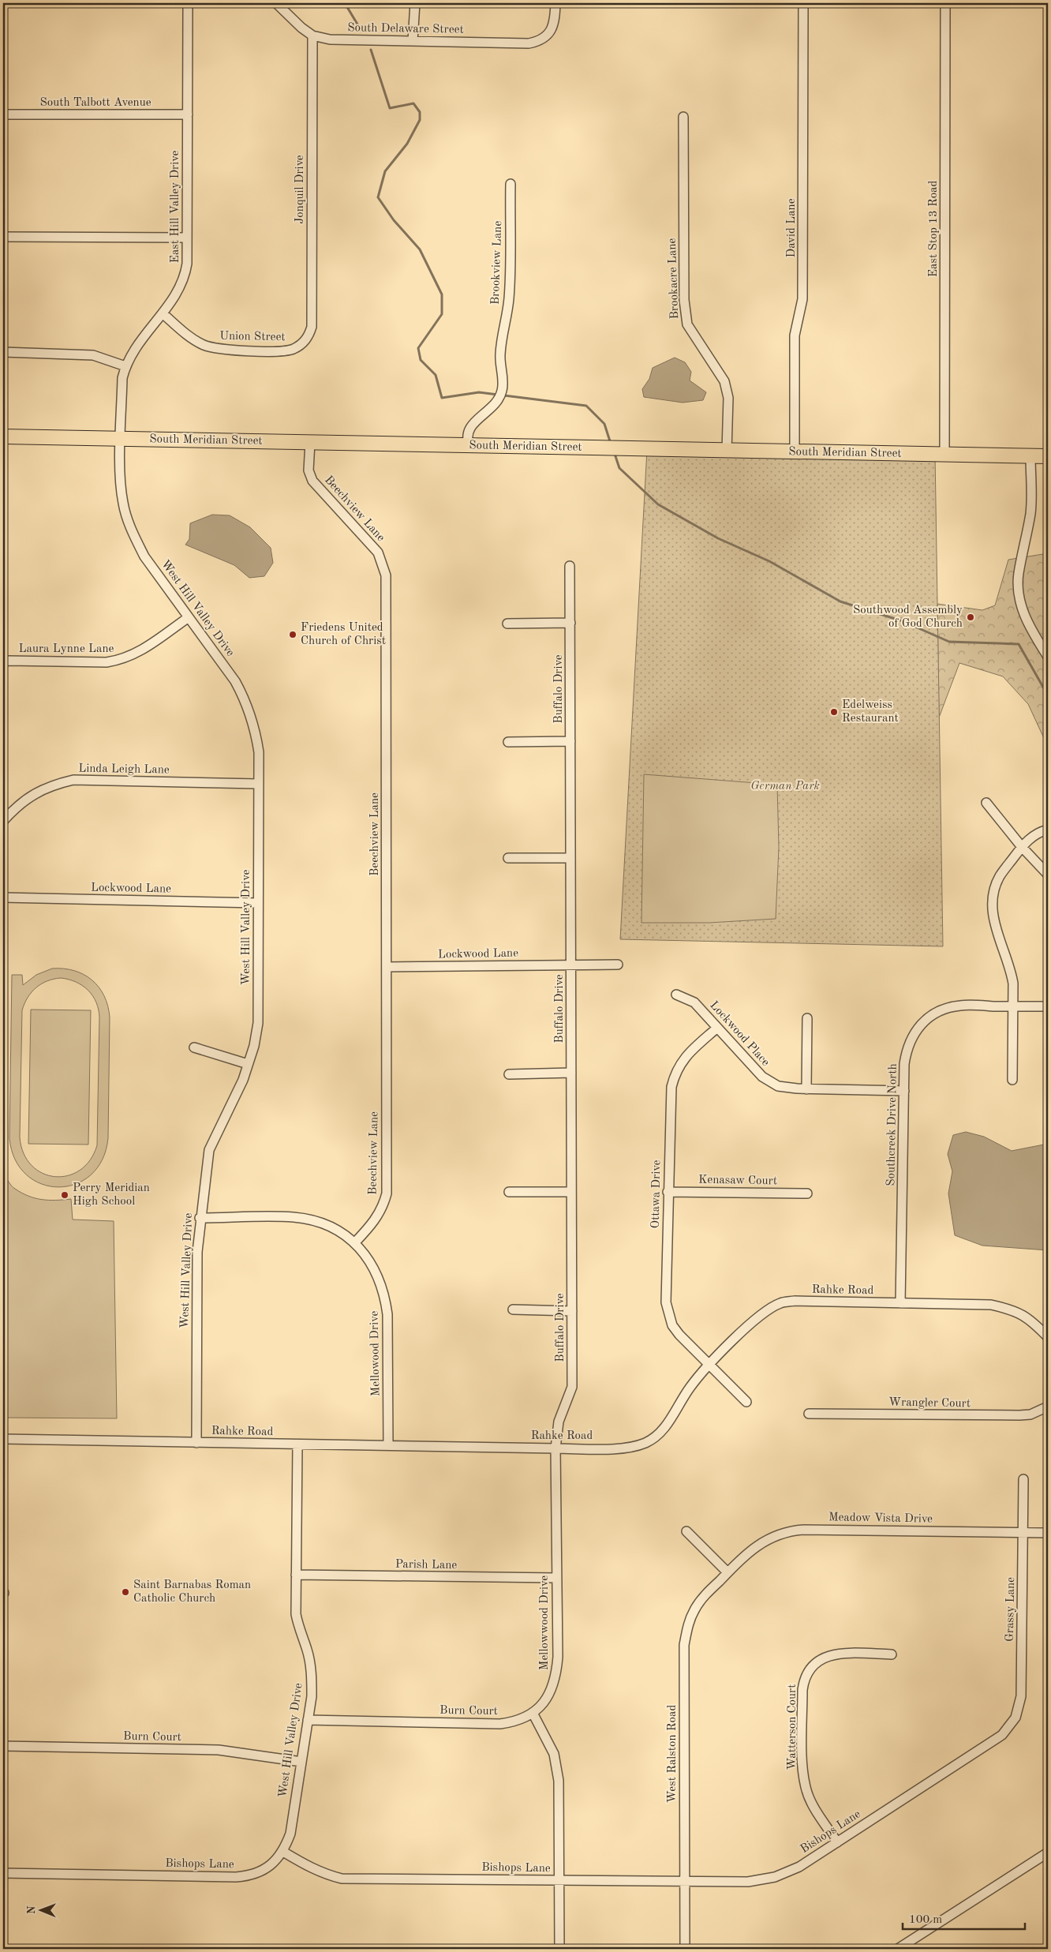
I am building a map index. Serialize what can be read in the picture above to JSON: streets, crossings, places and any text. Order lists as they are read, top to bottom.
{
  "streets": {
    "main road": ["South Meridian Street"],
    "street": [
      "South Delaware Street",
      "South Talbott Avenue",
      "Jonquil Drive",
      "East Hill Valley Drive",
      "David Lane",
      "East Stop 13 Road",
      "Brookview Lane",
      "Brookacre Lane",
      "Union Street",
      "Beechview Lane",
      "West Hill Valley Drive",
      "Laura Lynne Lane",
      "Buffalo Drive",
      "Linda Leigh Lane",
      "Lockwood Lane",
      "Lockwood Place",
      "Southcreek Drive North",
      "Kenasaw Court",
      "Ottawa Drive",
      "Rahke Road",
      "Mellowood Drive",
      "Wrangler Court",
      "Meadow Vista Drive",
      "Parish Lane",
      "Grassy Lane",
      "Mellowwood Drive",
      "Burn Court",
      "Watterson Court",
      "West Ralston Road",
      "Bishops Lane"
    ]
  },
  "crossings": [
    ["South Delaware Street", "Jonquil Drive"],
    ["South Talbott Avenue", "East Hill Valley Drive"],
    ["Jonquil Drive", "Union Street"],
    ["East Hill Valley Drive", "Union Street"],
    ["East Hill Valley Drive", "South Meridian Street"],
    ["East Hill Valley Drive", "West Hill Valley Drive"],
    ["David Lane", "South Meridian Street"],
    ["East Stop 13 Road", "South Meridian Street"],
    ["Brookview Lane", "South Meridian Street"],
    ["Brookacre Lane", "South Meridian Street"],
    ["South Meridian Street", "Beechview Lane"],
    ["South Meridian Street", "West Hill Valley Drive"],
    ["Beechview Lane", "Lockwood Lane"],
    ["Beechview Lane", "Mellowood Drive"],
    ["West Hill Valley Drive", "Laura Lynne Lane"],
    ["West Hill Valley Drive", "Linda Leigh Lane"],
    ["West Hill Valley Drive", "Lockwood Lane"],
    ["West Hill Valley Drive", "Rahke Road"],
    ["West Hill Valley Drive", "Mellowood Drive"],
    ["West Hill Valley Drive", "Parish Lane"],
    ["West Hill Valley Drive", "Burn Court"],
    ["West Hill Valley Drive", "Bishops Lane"],
    ["Buffalo Drive", "Lockwood Lane"],
    ["Buffalo Drive", "Rahke Road"],
    ["Buffalo Drive", "Mellowwood Drive"],
    ["Lockwood Place", "Southcreek Drive North"],
    ["Lockwood Place", "Ottawa Drive"],
    ["Southcreek Drive North", "Rahke Road"],
    ["Kenasaw Court", "Ottawa Drive"],
    ["Ottawa Drive", "Rahke Road"],
    ["Rahke Road", "Mellowood Drive"],
    ["Rahke Road", "Mellowwood Drive"],
    ["Meadow Vista Drive", "Grassy Lane"],
    ["Meadow Vista Drive", "West Ralston Road"],
    ["Parish Lane", "Mellowwood Drive"],
    ["Grassy Lane", "Bishops Lane"],
    ["Mellowwood Drive", "Burn Court"],
    ["Watterson Court", "Bishops Lane"],
    ["West Ralston Road", "Bishops Lane"]
  ],
  "parks": ["German Park"],
  "places": [
    "Southwood Assembly of God Church",
    "Friedens United Church of Christ",
    "Edelweiss Restaurant",
    "Perry Meridian High School",
    "Saint Barnabas Roman Catholic Church"
  ],
  "scale_bar": "100 m",
  "north": "left"
}
